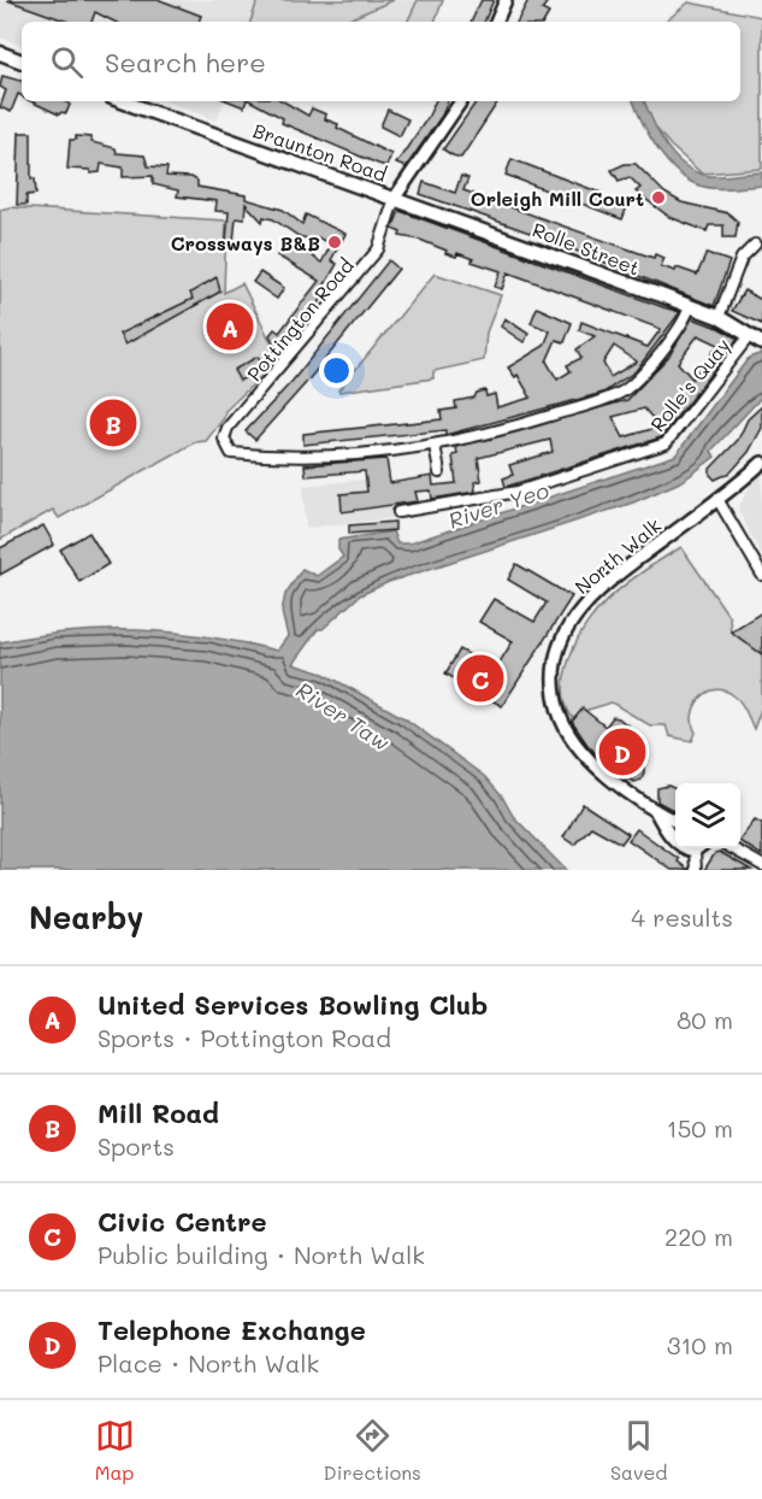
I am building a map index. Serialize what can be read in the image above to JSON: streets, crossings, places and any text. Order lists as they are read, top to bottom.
{
  "streets": {
    "main road": ["Braunton Road", "Rolle Street"],
    "street": ["Pottington Road", "Rolle's Quay", "North Walk"]
  },
  "crossings": [
    ["Braunton Road", "Rolle Street"],
    ["Braunton Road", "Pottington Road"],
    ["Rolle Street", "Pottington Road"],
    ["Rolle Street", "Rolle's Quay"]
  ],
  "water": ["River Yeo", "River Taw"],
  "places": ["Orleigh Mill Court", "Crossways B&B"],
  "page": {
    "search": "Search here",
    "pins": [
      "A",
      "B",
      "C",
      "D"
    ],
    "heading": ["Nearby", "4 results"],
    "list": [
      {
        "mark": "A",
        "name": "United Services Bowling Club",
        "note": "Sports · Pottington Road",
        "value": "80 m"
      },
      {
        "mark": "B",
        "name": "Mill Road",
        "note": "Sports",
        "value": "150 m"
      },
      {
        "mark": "C",
        "name": "Civic Centre",
        "note": "Public building · North Walk",
        "value": "220 m"
      },
      {
        "mark": "D",
        "name": "Telephone Exchange",
        "note": "Place · North Walk",
        "value": "310 m"
      }
    ],
    "nav": ["Map", "Directions", "Saved"]
  }
}
